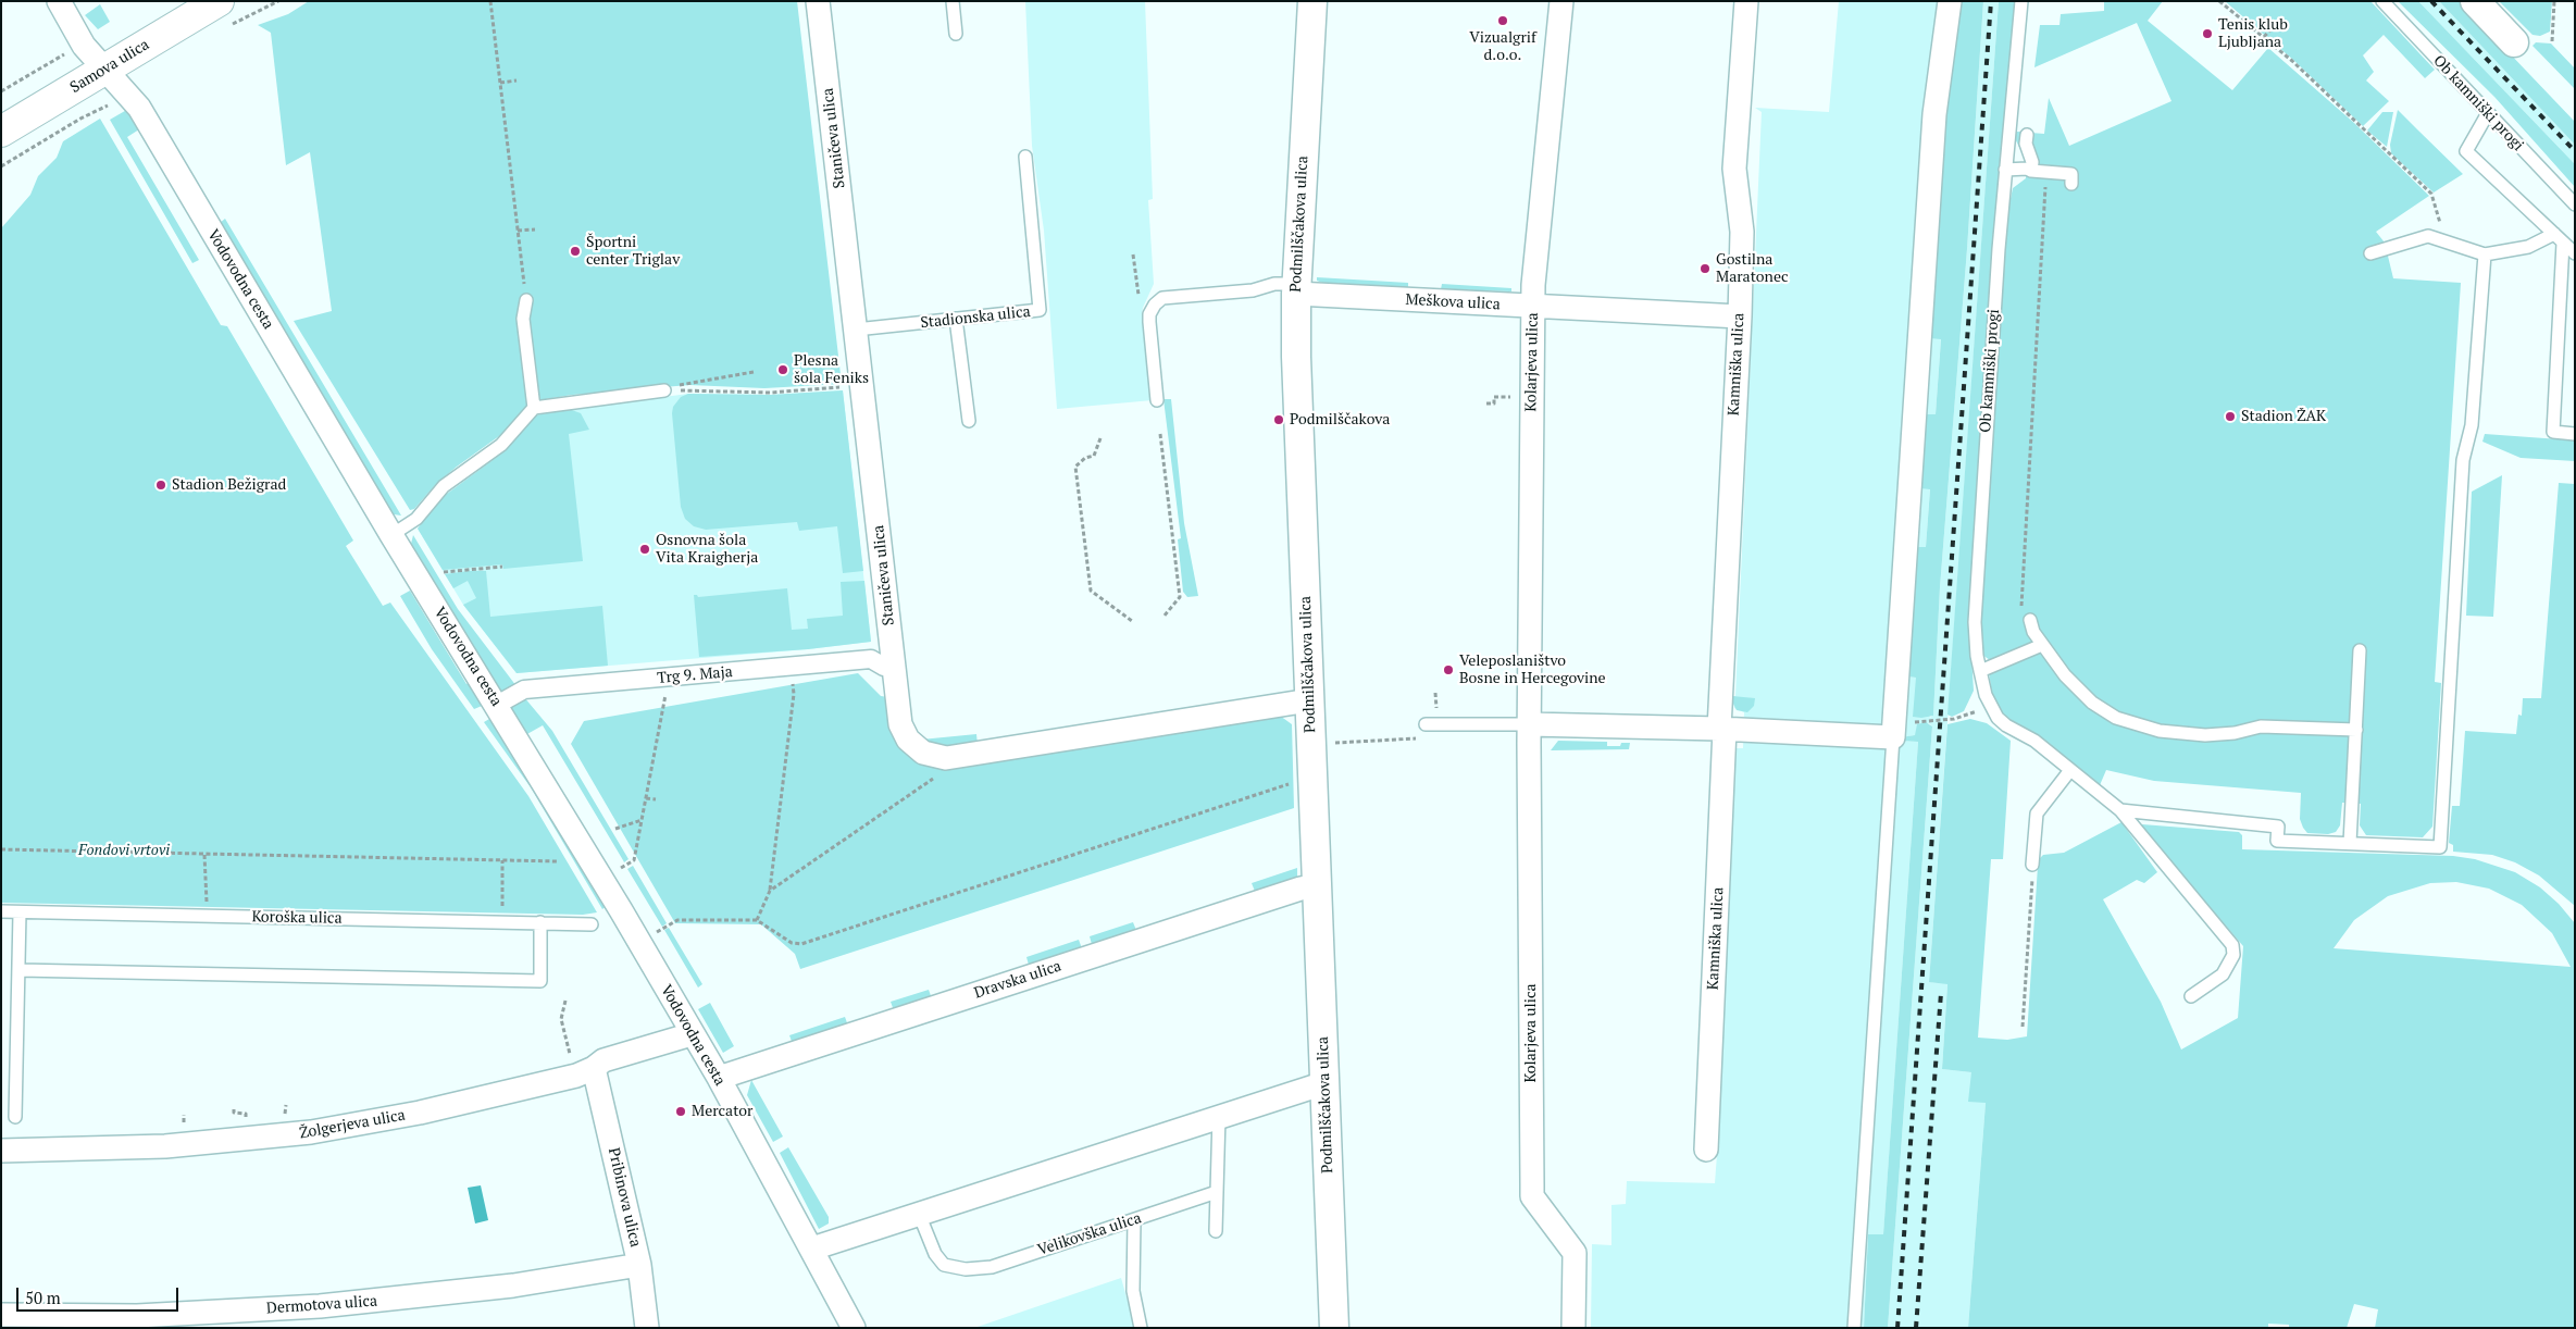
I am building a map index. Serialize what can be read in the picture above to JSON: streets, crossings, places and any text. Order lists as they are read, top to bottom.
{
  "streets": {
    "main road": ["Samova ulica"],
    "street": [
      "Staničeva ulica",
      "Podmilščakova ulica",
      "Vodovodna cesta",
      "Meškova ulica",
      "Kolarjeva ulica",
      "Kamniška ulica",
      "Trg 9. Maja",
      "Dravska ulica",
      "Žolgerjeva ulica",
      "Pribinova ulica",
      "Dermotova ulica"
    ],
    "lane": [
      "Ob kamniški progi",
      "Stadionska ulica",
      "Koroška ulica",
      "Velikovška ulica"
    ]
  },
  "crossings": [
    ["Samova ulica", "Vodovodna cesta"],
    ["Staničeva ulica", "Podmilščakova ulica"],
    ["Staničeva ulica", "Stadionska ulica"],
    ["Staničeva ulica", "Trg 9. Maja"],
    ["Podmilščakova ulica", "Meškova ulica"],
    ["Podmilščakova ulica", "Dravska ulica"],
    ["Vodovodna cesta", "Trg 9. Maja"],
    ["Vodovodna cesta", "Dravska ulica"],
    ["Vodovodna cesta", "Žolgerjeva ulica"],
    ["Meškova ulica", "Kolarjeva ulica"],
    ["Meškova ulica", "Kamniška ulica"],
    ["Žolgerjeva ulica", "Pribinova ulica"],
    ["Pribinova ulica", "Dermotova ulica"]
  ],
  "parks": ["Fondovi vrtovi"],
  "places": [
    "Vizualgrif d.o.o.",
    "Tenis klub Ljubljana",
    "Športni center Triglav",
    "Gostilna Maratonec",
    "Plesna šola Feniks",
    "Stadion ŽAK",
    "Podmilščakova",
    "Stadion Bežigrad",
    "Osnovna šola Vita Kraigherja",
    "Veleposlaništvo Bosne in Hercegovine",
    "Mercator"
  ],
  "scale_bar": "50 m"
}
